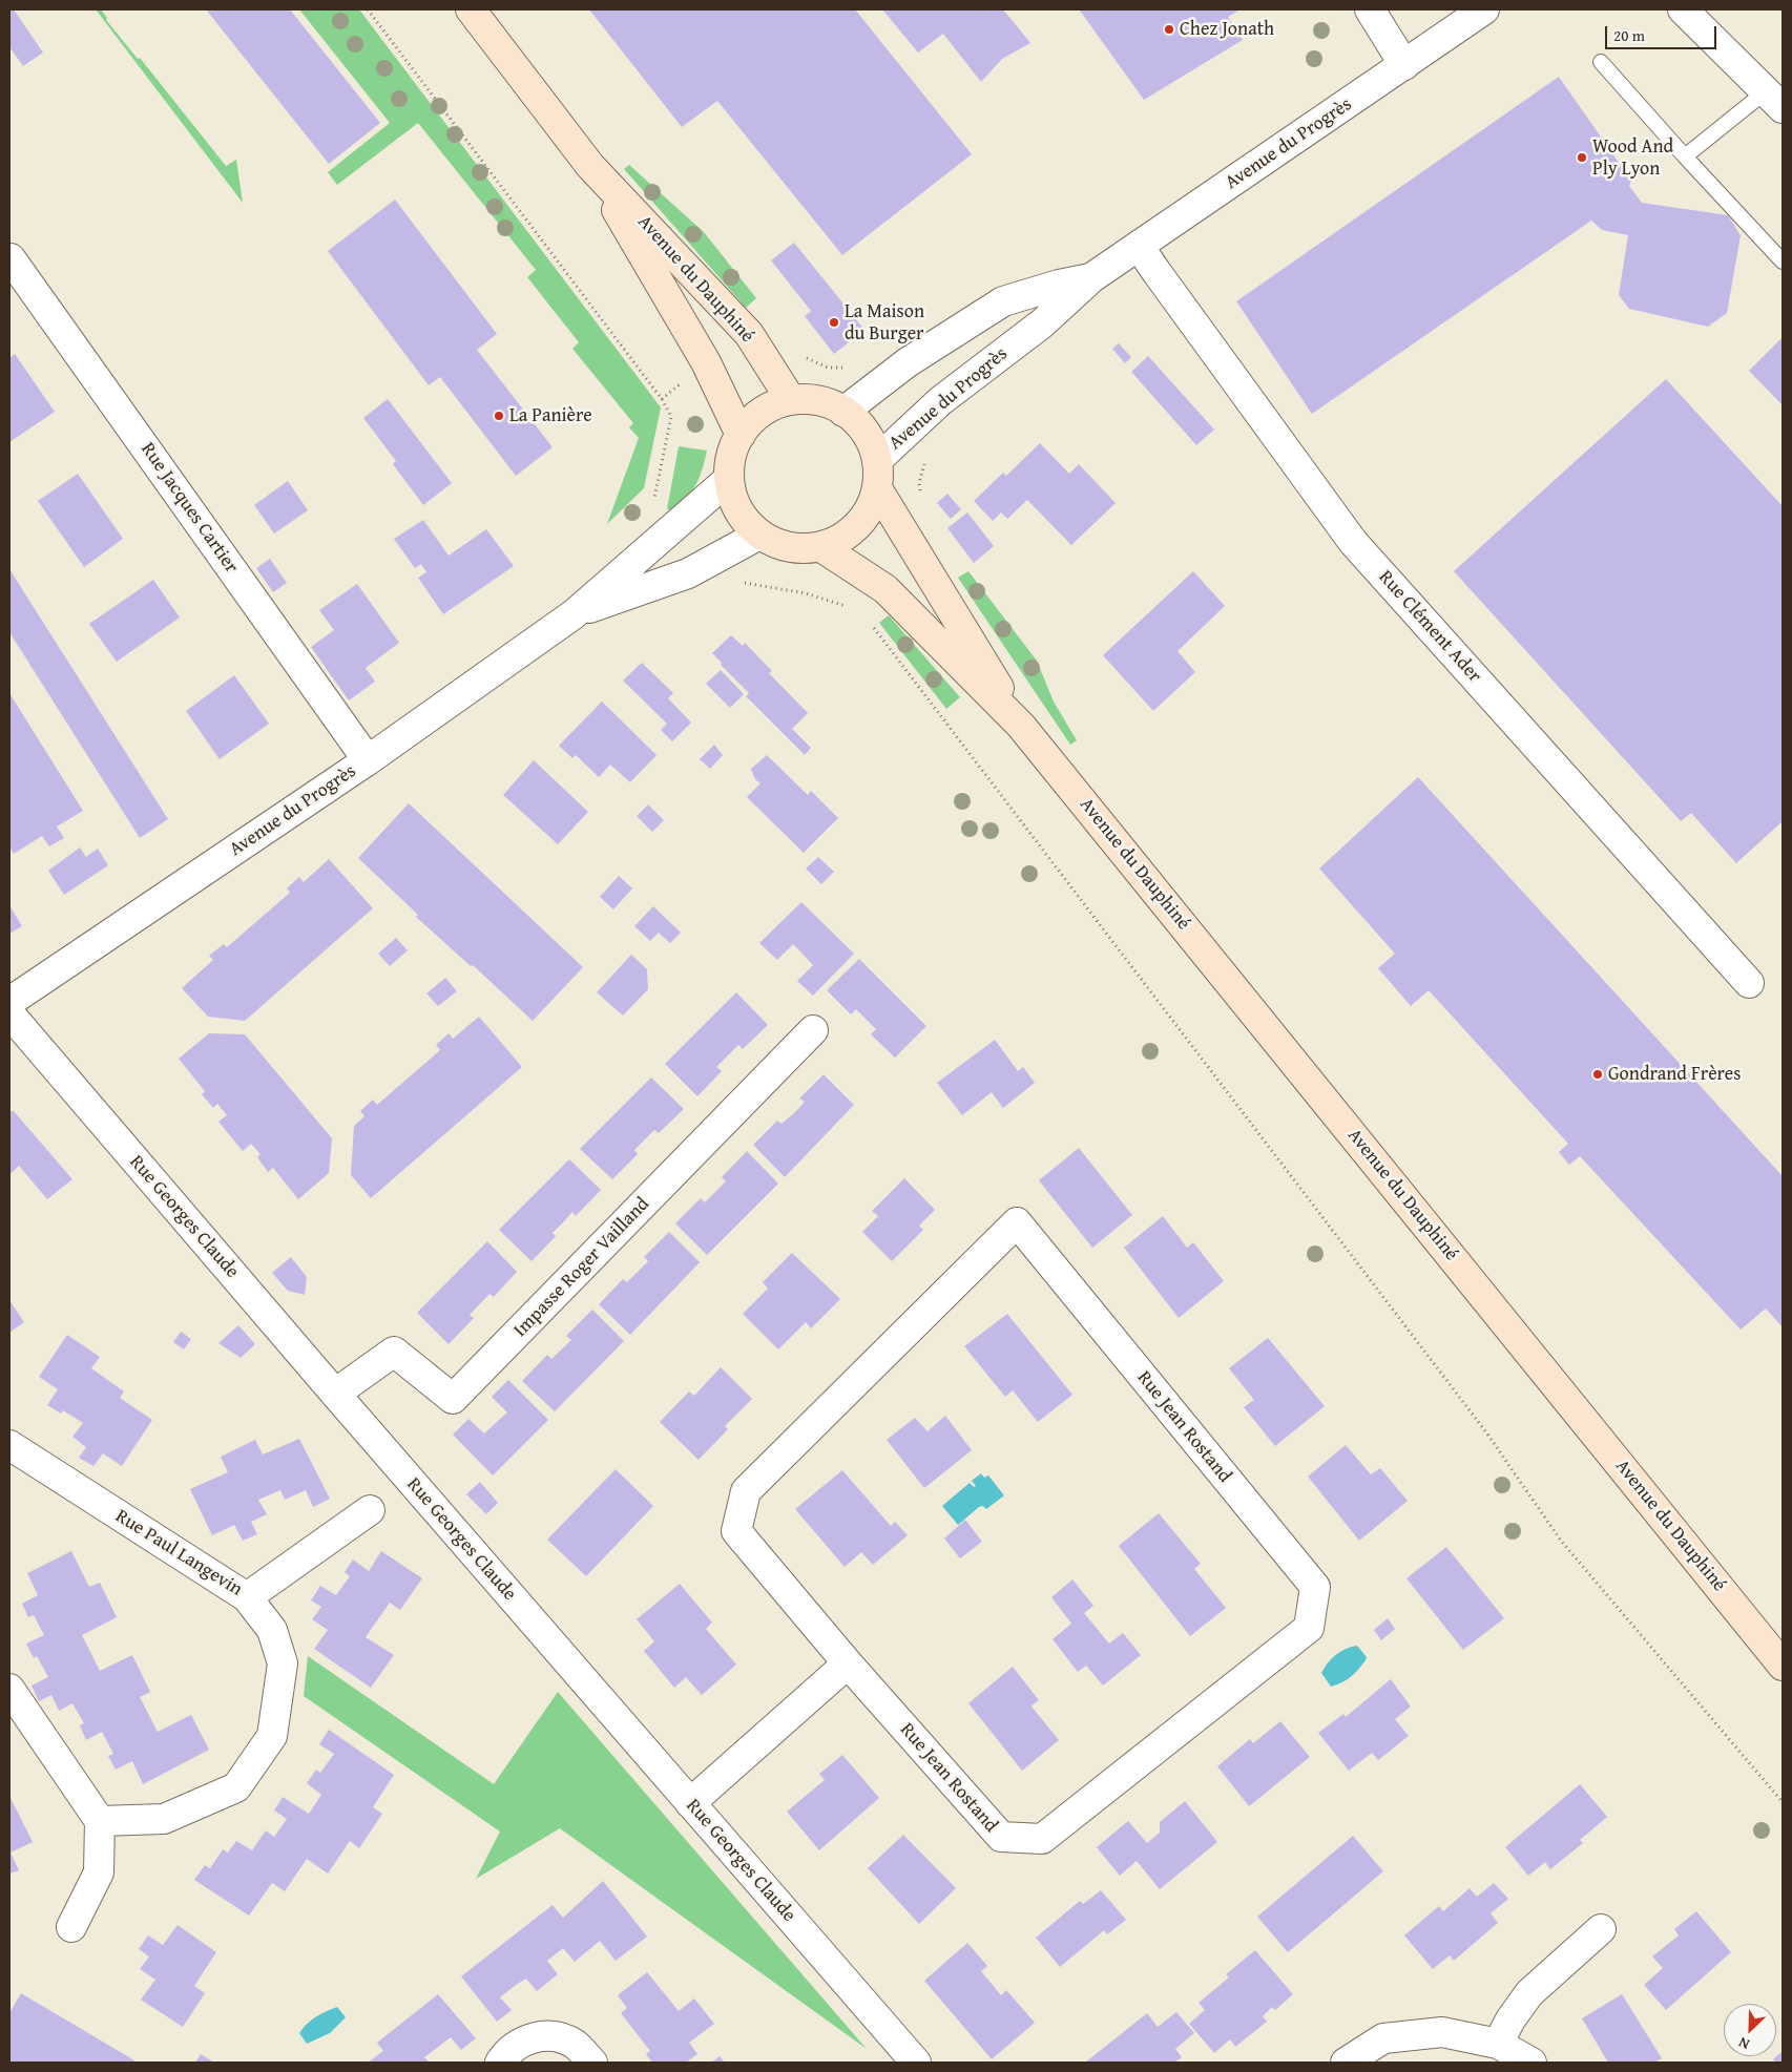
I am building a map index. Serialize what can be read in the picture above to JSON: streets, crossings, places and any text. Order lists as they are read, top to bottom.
{
  "streets": {
    "main road": ["Avenue du Dauphiné"],
    "street": [
      "Avenue du Progrès",
      "Rue Jacques Cartier",
      "Rue Clément Ader",
      "Rue Georges Claude",
      "Impasse Roger Vailland",
      "Rue Jean Rostand",
      "Rue Paul Langevin"
    ]
  },
  "crossings": [
    ["Avenue du Progrès", "Avenue du Dauphiné"],
    ["Avenue du Progrès", "Rue Jacques Cartier"],
    ["Avenue du Progrès", "Rue Clément Ader"],
    ["Rue Georges Claude", "Impasse Roger Vailland"]
  ],
  "places": [
    "Chez Jonath",
    "Wood And Ply Lyon",
    "La Maison du Burger",
    "La Panière",
    "Gondrand Frères"
  ],
  "scale_bar": "20 m",
  "north": "bottom left"
}
